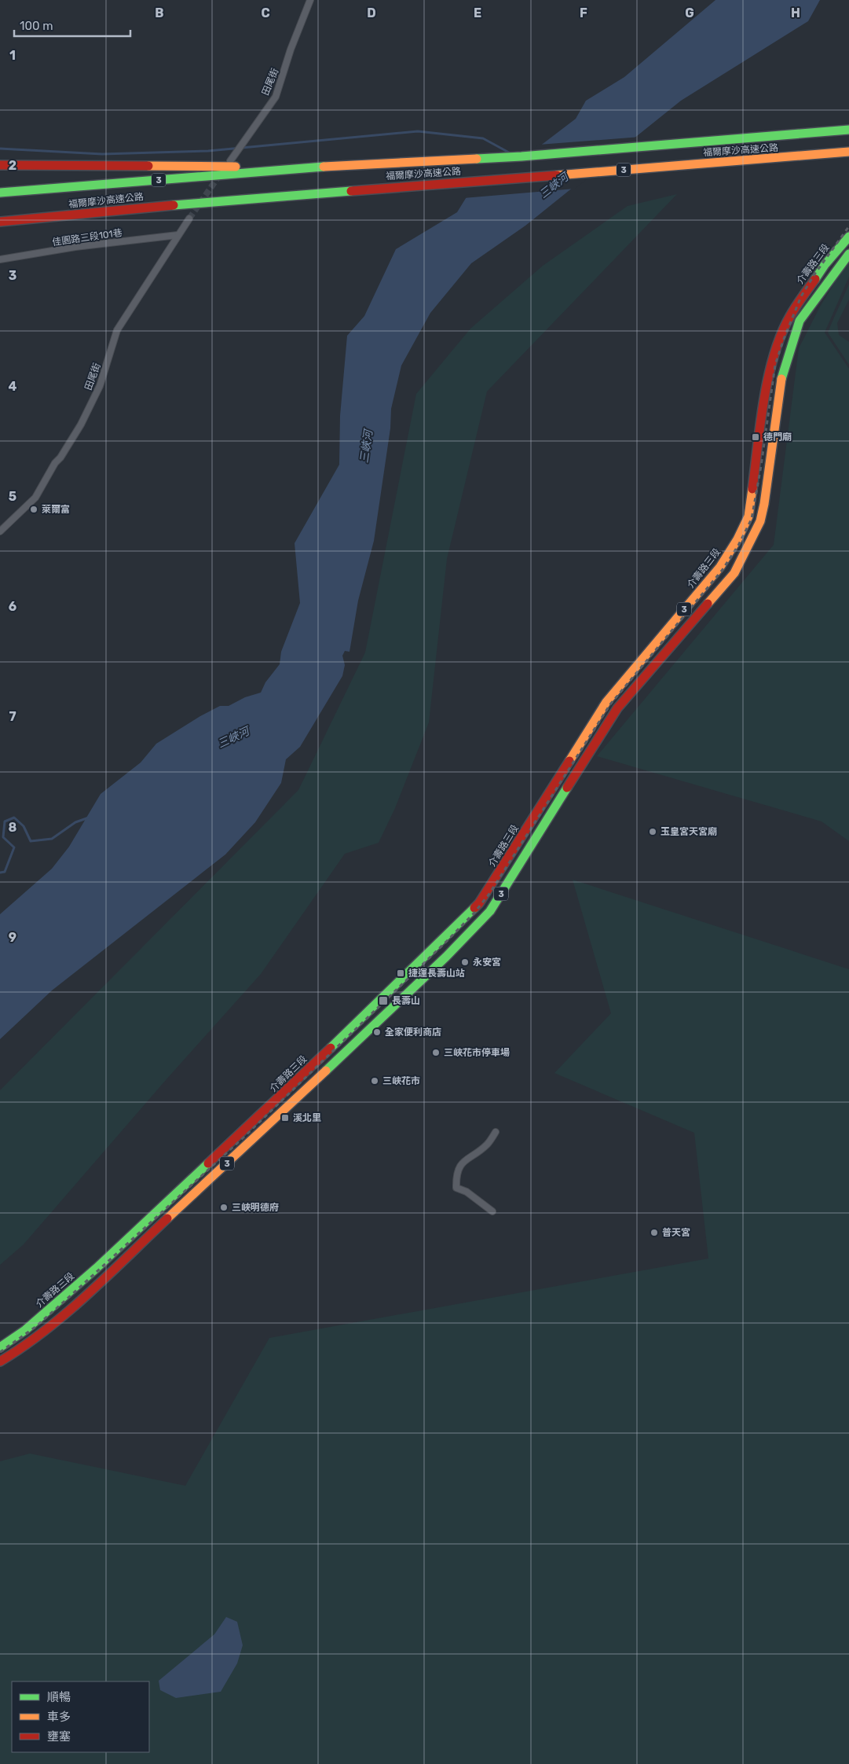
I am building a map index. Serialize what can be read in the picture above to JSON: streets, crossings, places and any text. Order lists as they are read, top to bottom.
{
  "streets": {
    "main road": ["福爾摩沙高速公路", "3", "介壽路三段"],
    "street": ["田尾街", "佳園路三段101巷"]
  },
  "crossings": [
    ["田尾街", "佳園路三段101巷"]
  ],
  "water": ["三峽河"],
  "places": {
    "transit": [
      "德門廟",
      "捷運長壽山站",
      "長壽山",
      "溪北里"
    ],
    "other": [
      "萊爾富",
      "玉皇宮天宮廟",
      "永安宮",
      "全家便利商店",
      "三峽花市停車場",
      "三峽花市",
      "三峽明德府",
      "普天宮"
    ]
  },
  "legend": ["順暢", "車多", "壅塞"],
  "scale_bar": "100 m",
  "grid": {
    "columns": [
      "B",
      "C",
      "D",
      "E",
      "F",
      "G",
      "H"
    ],
    "rows": [
      "1",
      "2",
      "3",
      "4",
      "5",
      "6",
      "7",
      "8",
      "9"
    ]
  }
}
